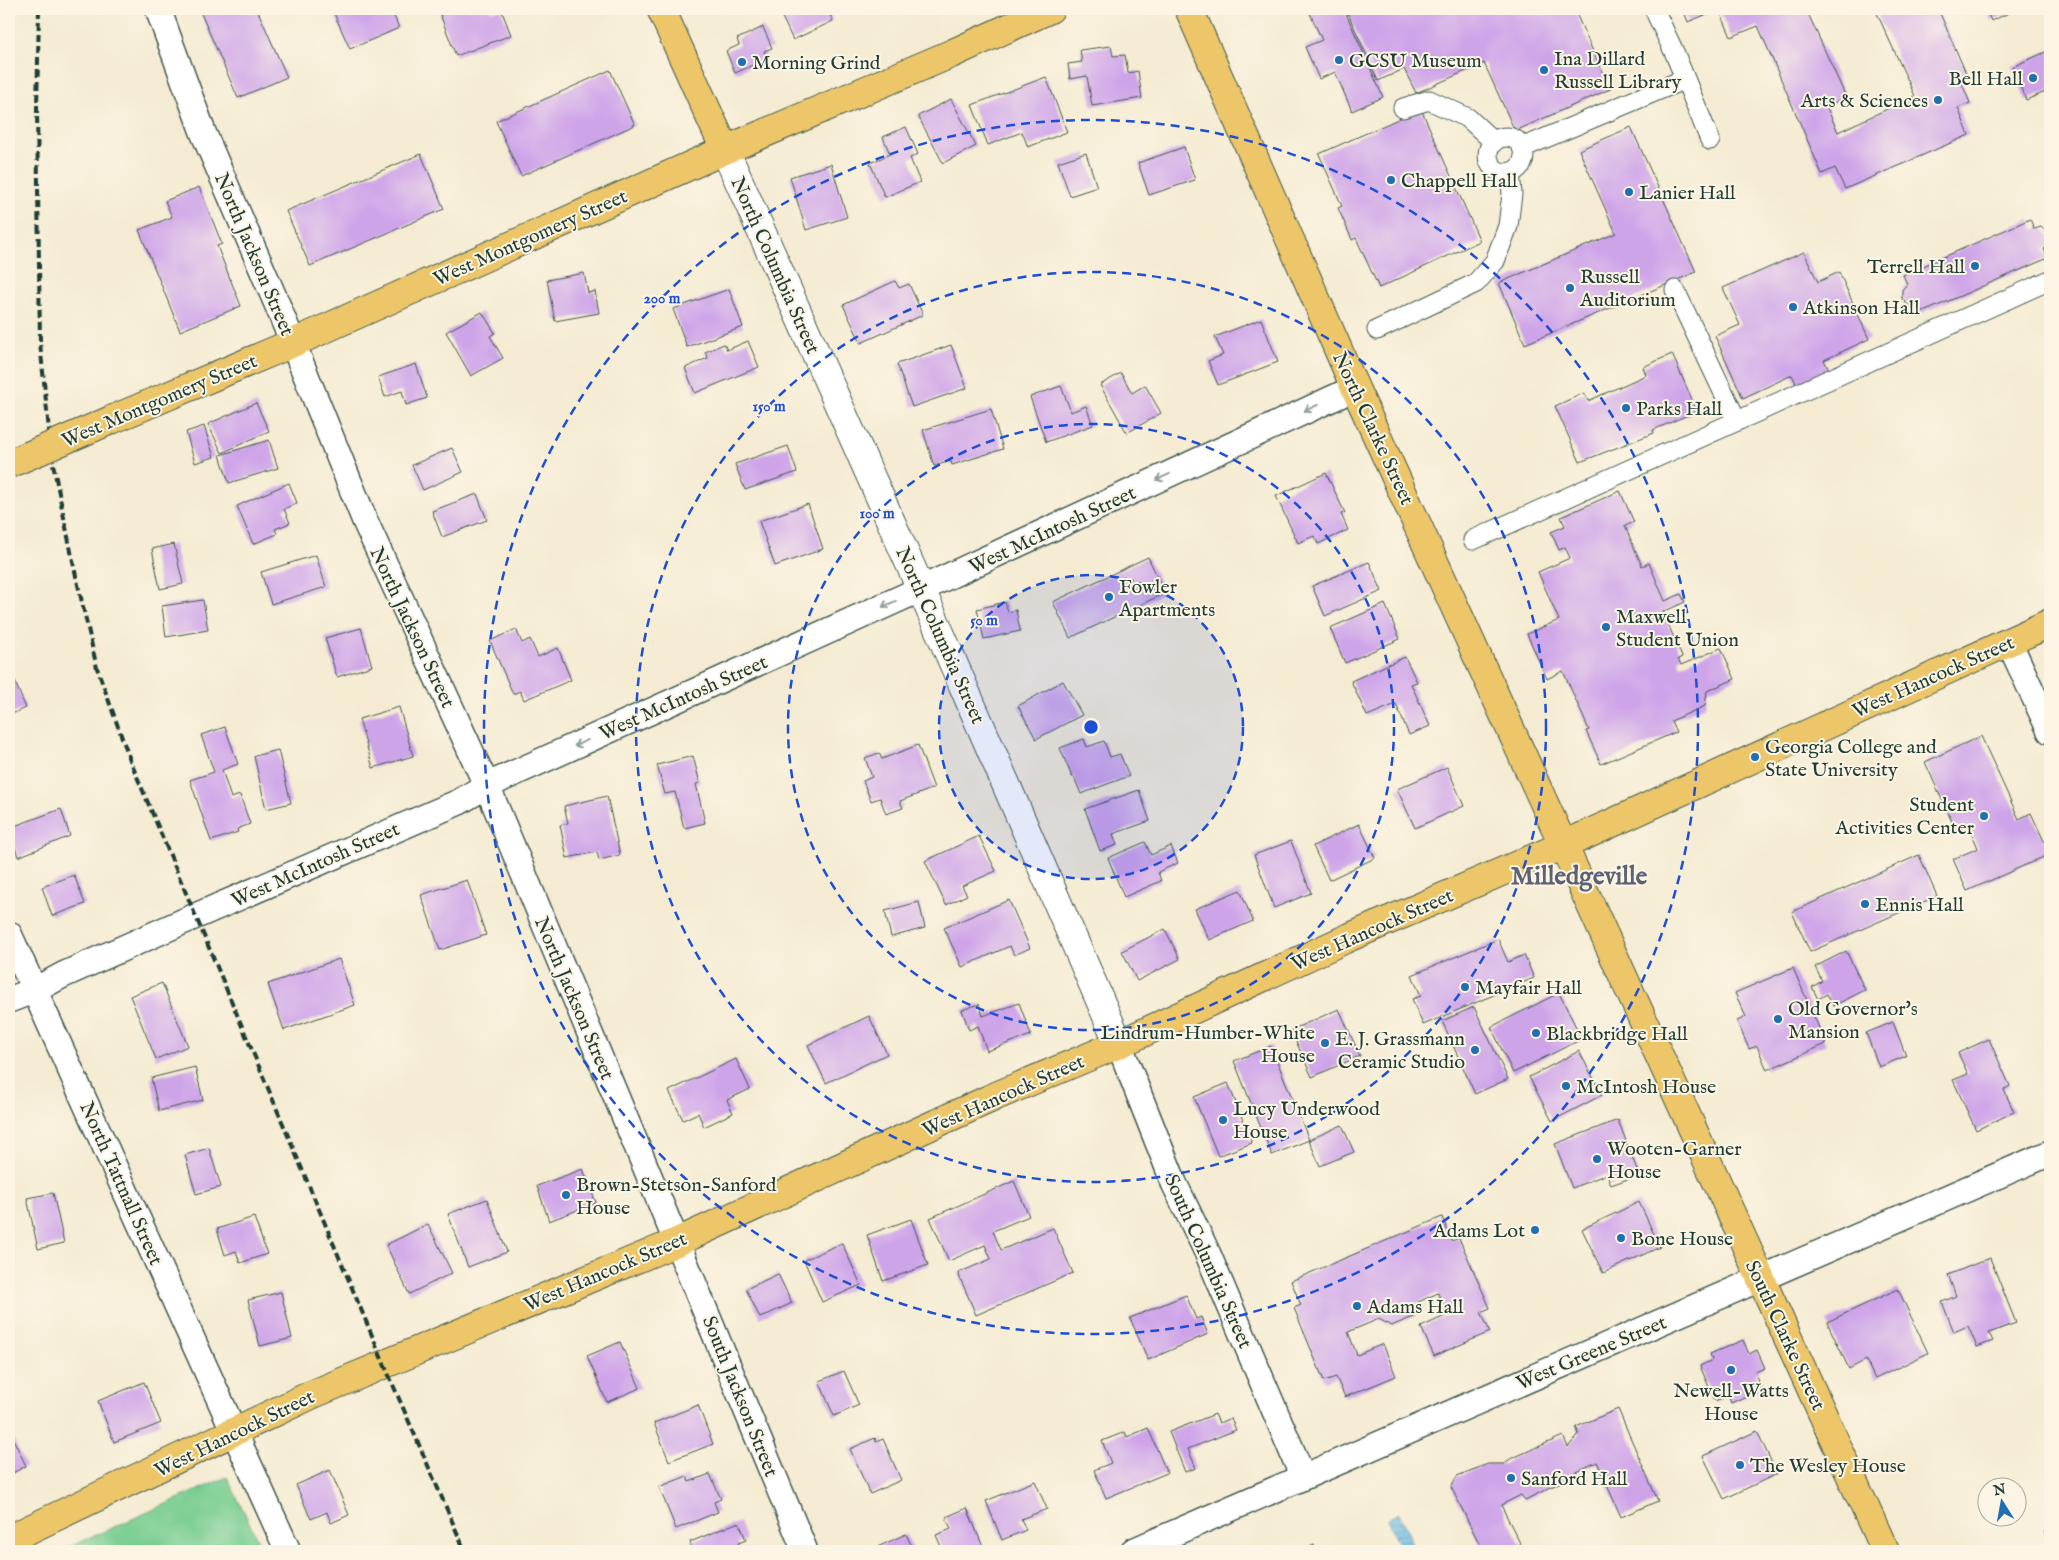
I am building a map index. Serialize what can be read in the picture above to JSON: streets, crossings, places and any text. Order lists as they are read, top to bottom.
{
  "streets": {
    "main road": [
      "West Montgomery Street",
      "North Columbia Street",
      "North Clarke Street",
      "West Hancock Street",
      "South Clarke Street"
    ],
    "street": [
      "North Jackson Street",
      "West McIntosh Street",
      "North Tattnall Street",
      "South Columbia Street",
      "West Greene Street",
      "South Jackson Street"
    ]
  },
  "crossings": [
    ["West Montgomery Street", "North Jackson Street"],
    ["West Montgomery Street", "North Columbia Street"],
    ["North Jackson Street", "West McIntosh Street"],
    ["North Jackson Street", "West Hancock Street"],
    ["North Jackson Street", "South Jackson Street"],
    ["North Columbia Street", "West McIntosh Street"],
    ["North Columbia Street", "West Hancock Street"],
    ["North Columbia Street", "South Columbia Street"],
    ["North Clarke Street", "West McIntosh Street"],
    ["North Clarke Street", "West Hancock Street"],
    ["North Clarke Street", "South Clarke Street"],
    ["West McIntosh Street", "North Tattnall Street"],
    ["West Hancock Street", "North Tattnall Street"],
    ["West Hancock Street", "South Columbia Street"],
    ["West Hancock Street", "South Clarke Street"],
    ["West Hancock Street", "South Jackson Street"],
    ["South Columbia Street", "West Greene Street"],
    ["South Clarke Street", "West Greene Street"]
  ],
  "one_way": ["West McIntosh Street"],
  "districts": ["Milledgeville"],
  "places": [
    "GCSU Museum",
    "Morning Grind",
    "Ina Dillard Russell Library",
    "Bell Hall",
    "Arts & Sciences",
    "Chappell Hall",
    "Lanier Hall",
    "Terrell Hall",
    "Russell Auditorium",
    "Atkinson Hall",
    "Parks Hall",
    "Fowler Apartments",
    "Maxwell Student Union",
    "Georgia College and State University",
    "Student Activities Center",
    "Ennis Hall",
    "Mayfair Hall",
    "Old Governor's Mansion",
    "Blackbridge Hall",
    "Lindrum-Humber-White House",
    "E. J. Grassmann Ceramic Studio",
    "McIntosh House",
    "Lucy Underwood House",
    "Wooten-Garner House",
    "Brown-Stetson-Sanford House",
    "Adams Lot",
    "Bone House",
    "Adams Hall",
    "Newell-Watts House",
    "The Wesley House",
    "Sanford Hall"
  ],
  "north": "top",
  "rings": [
    "200 m",
    "150 m",
    "100 m",
    "50 m"
  ]
}
